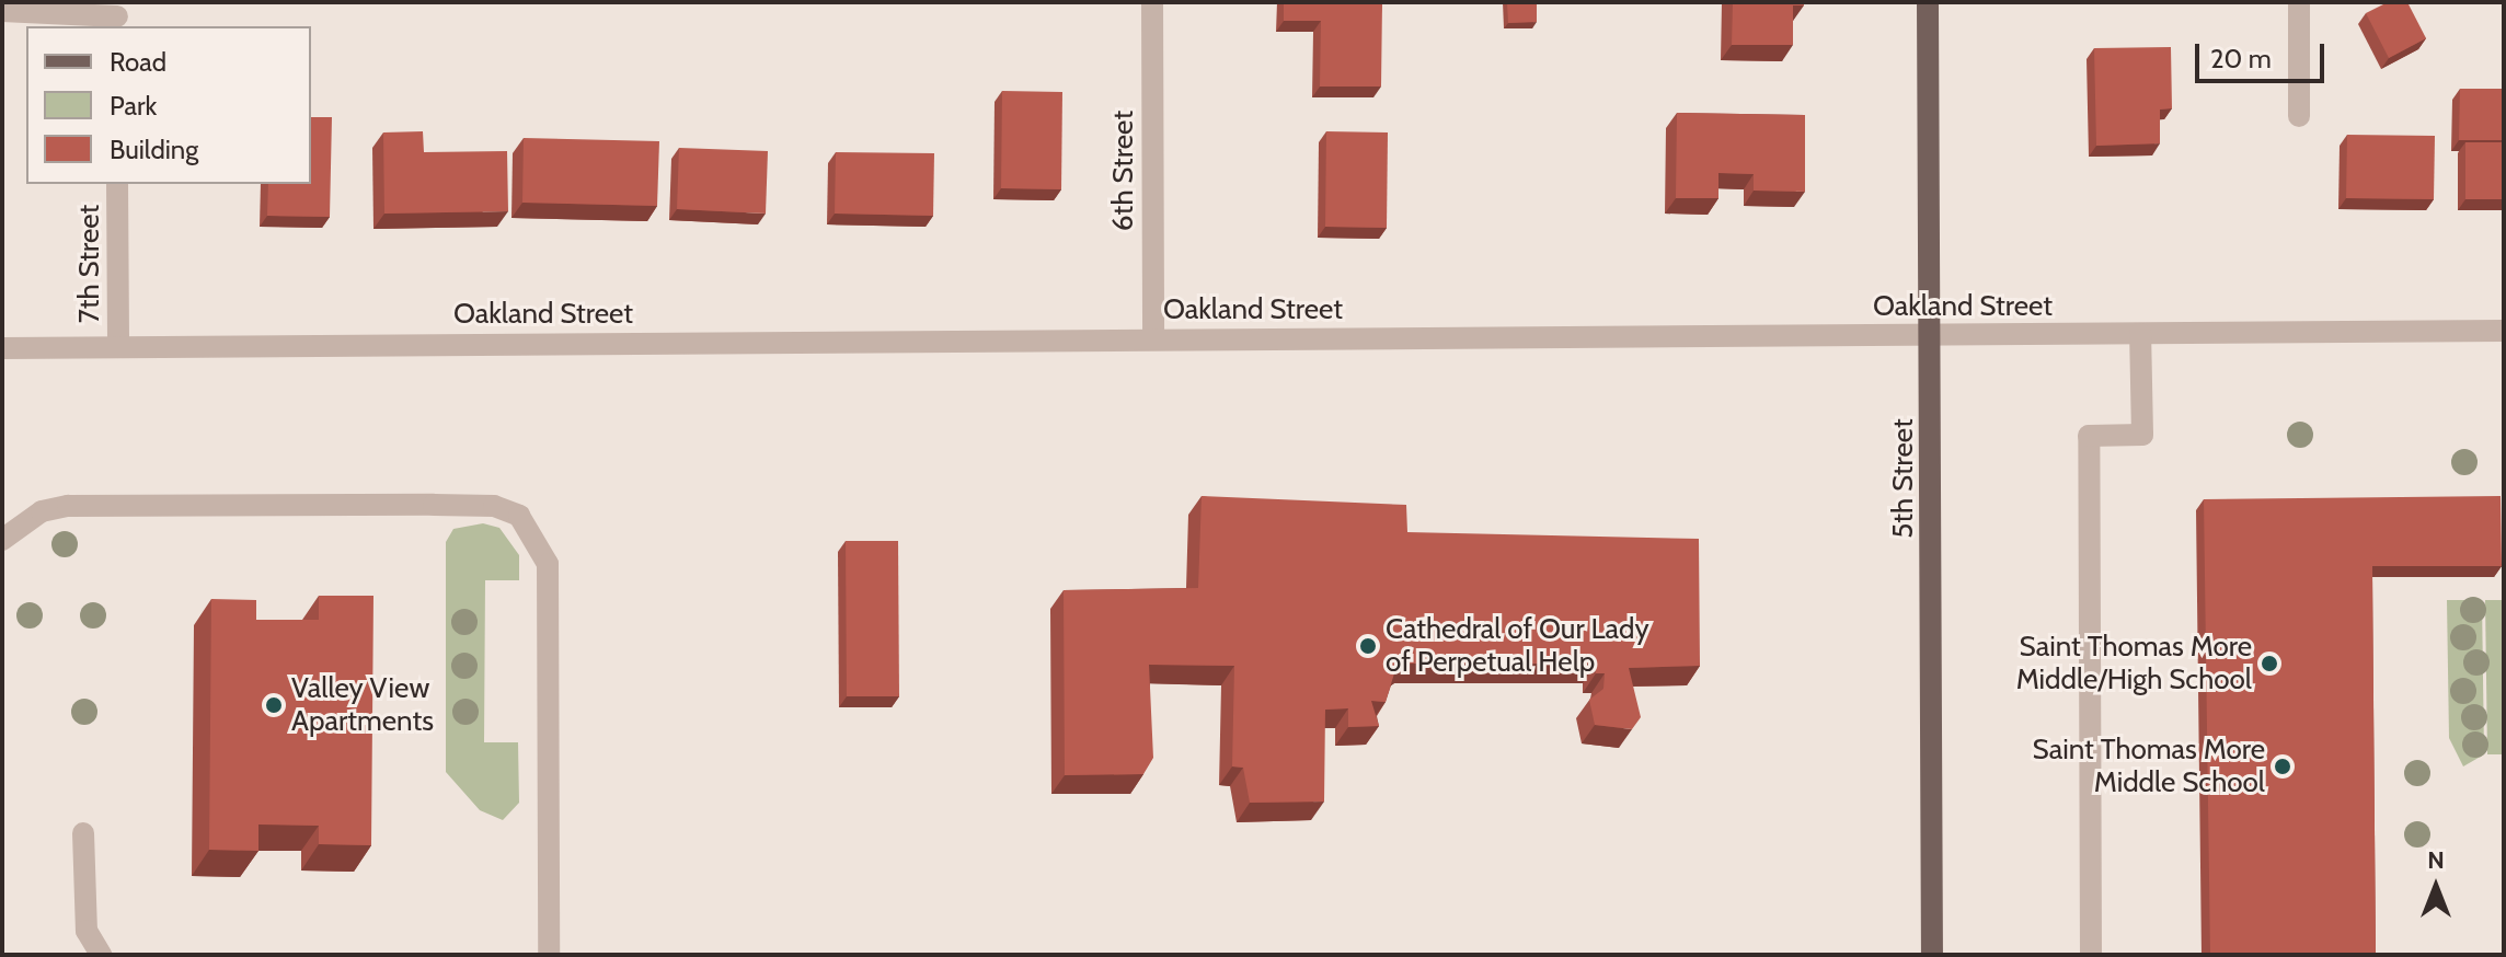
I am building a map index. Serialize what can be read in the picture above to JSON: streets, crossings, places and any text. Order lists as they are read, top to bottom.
{
  "streets": {
    "main road": ["5th Street"],
    "street": ["6th Street", "7th Street", "Oakland Street"]
  },
  "crossings": [
    ["6th Street", "Oakland Street"],
    ["7th Street", "Oakland Street"],
    ["Oakland Street", "5th Street"]
  ],
  "places": [
    "Cathedral of Our Lady of Perpetual Help",
    "Saint Thomas More Middle/High School",
    "Valley View Apartments",
    "Saint Thomas More Middle School"
  ],
  "legend": ["Road", "Park", "Building"],
  "scale_bar": "20 m",
  "north": "top"
}
